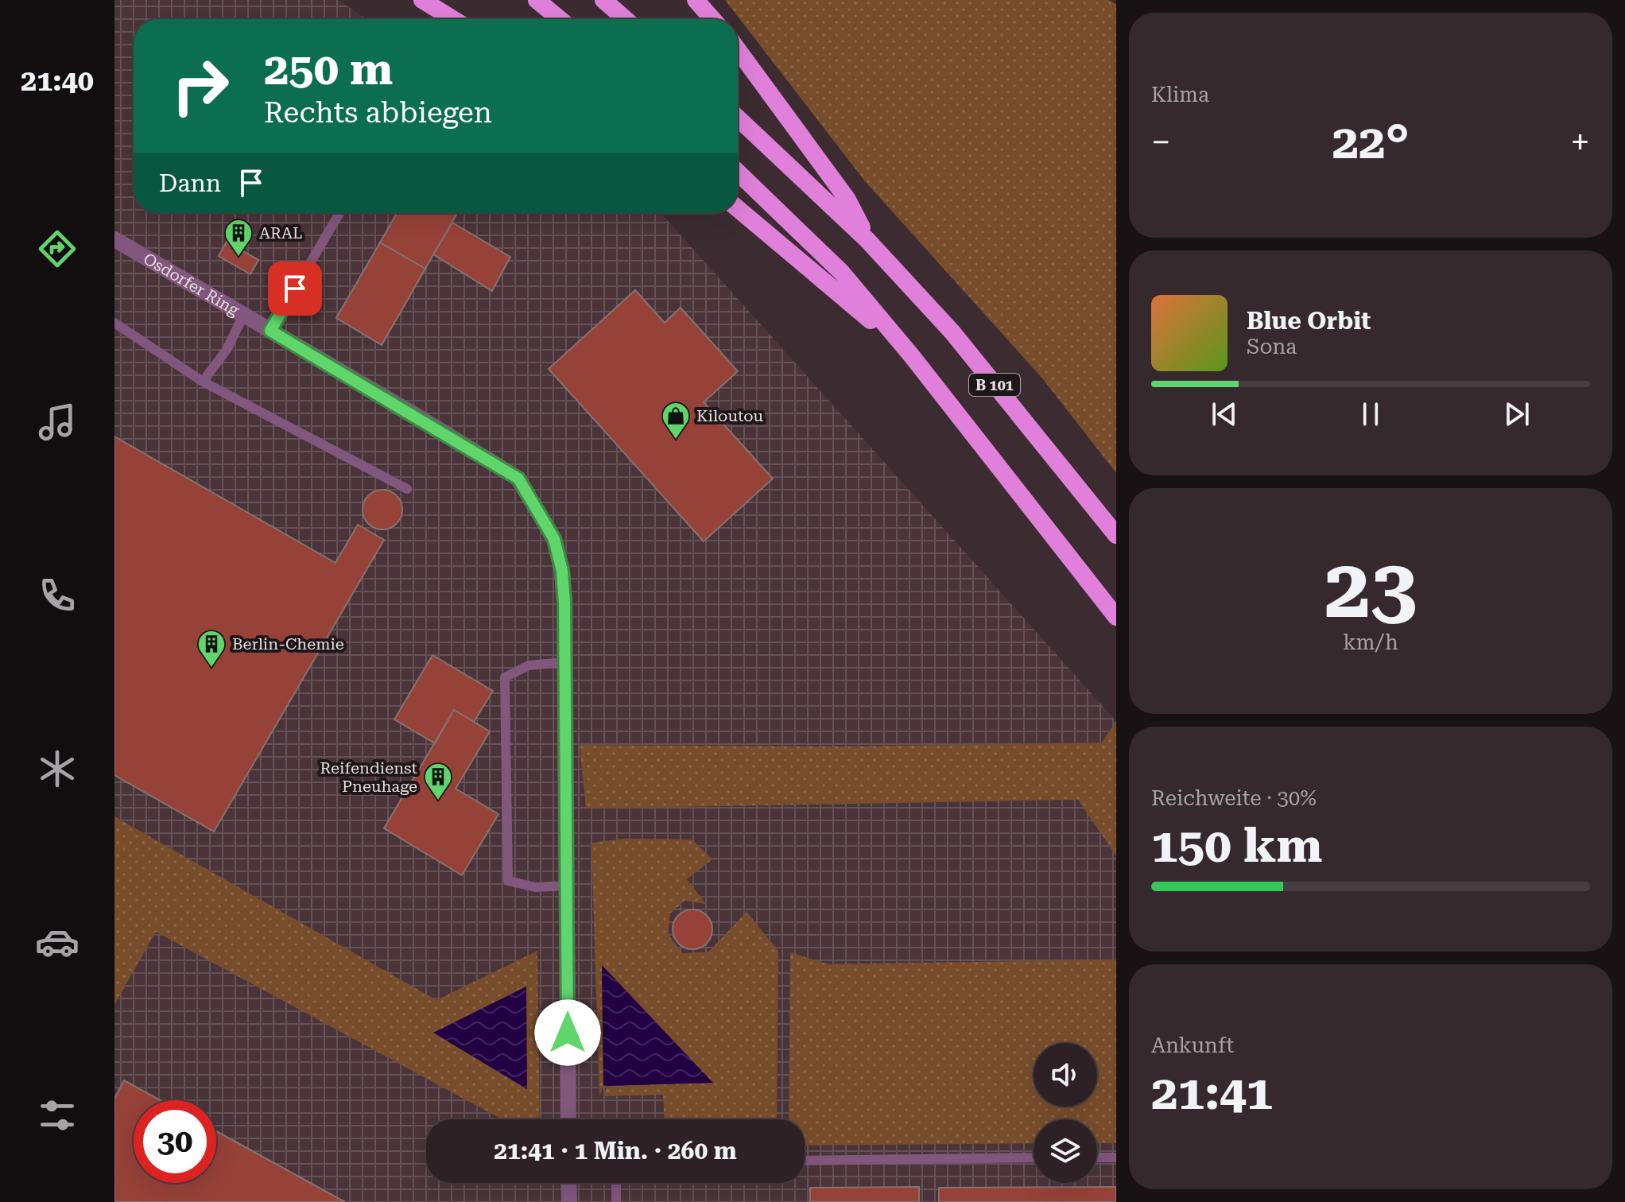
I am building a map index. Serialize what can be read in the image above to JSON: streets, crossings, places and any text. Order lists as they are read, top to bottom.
{
  "streets": {
    "highway": ["B 101"],
    "street": ["Osdorfer Ring"]
  },
  "places": {
    "building": ["ARAL", "Berlin-Chemie", "Reifendienst Pneuhage"],
    "shop": ["Kiloutou"]
  },
  "page": {
    "tabs": "21:40",
    "tile": [
      "Klima",
      ["23", "km/h"],
      ["Reichweite · 30%", "150 km"],
      ["Ankunft", "21:41"]
    ],
    "turn": ["250 m", "Rechts abbiegen"],
    "heat": ["−", "22°", "+"],
    "then": "Dann",
    "song": ["Blue Orbit", "Sona"],
    "limit": "30",
    "trip": "21:41 · 1 Min. · 260 m"
  }
}
